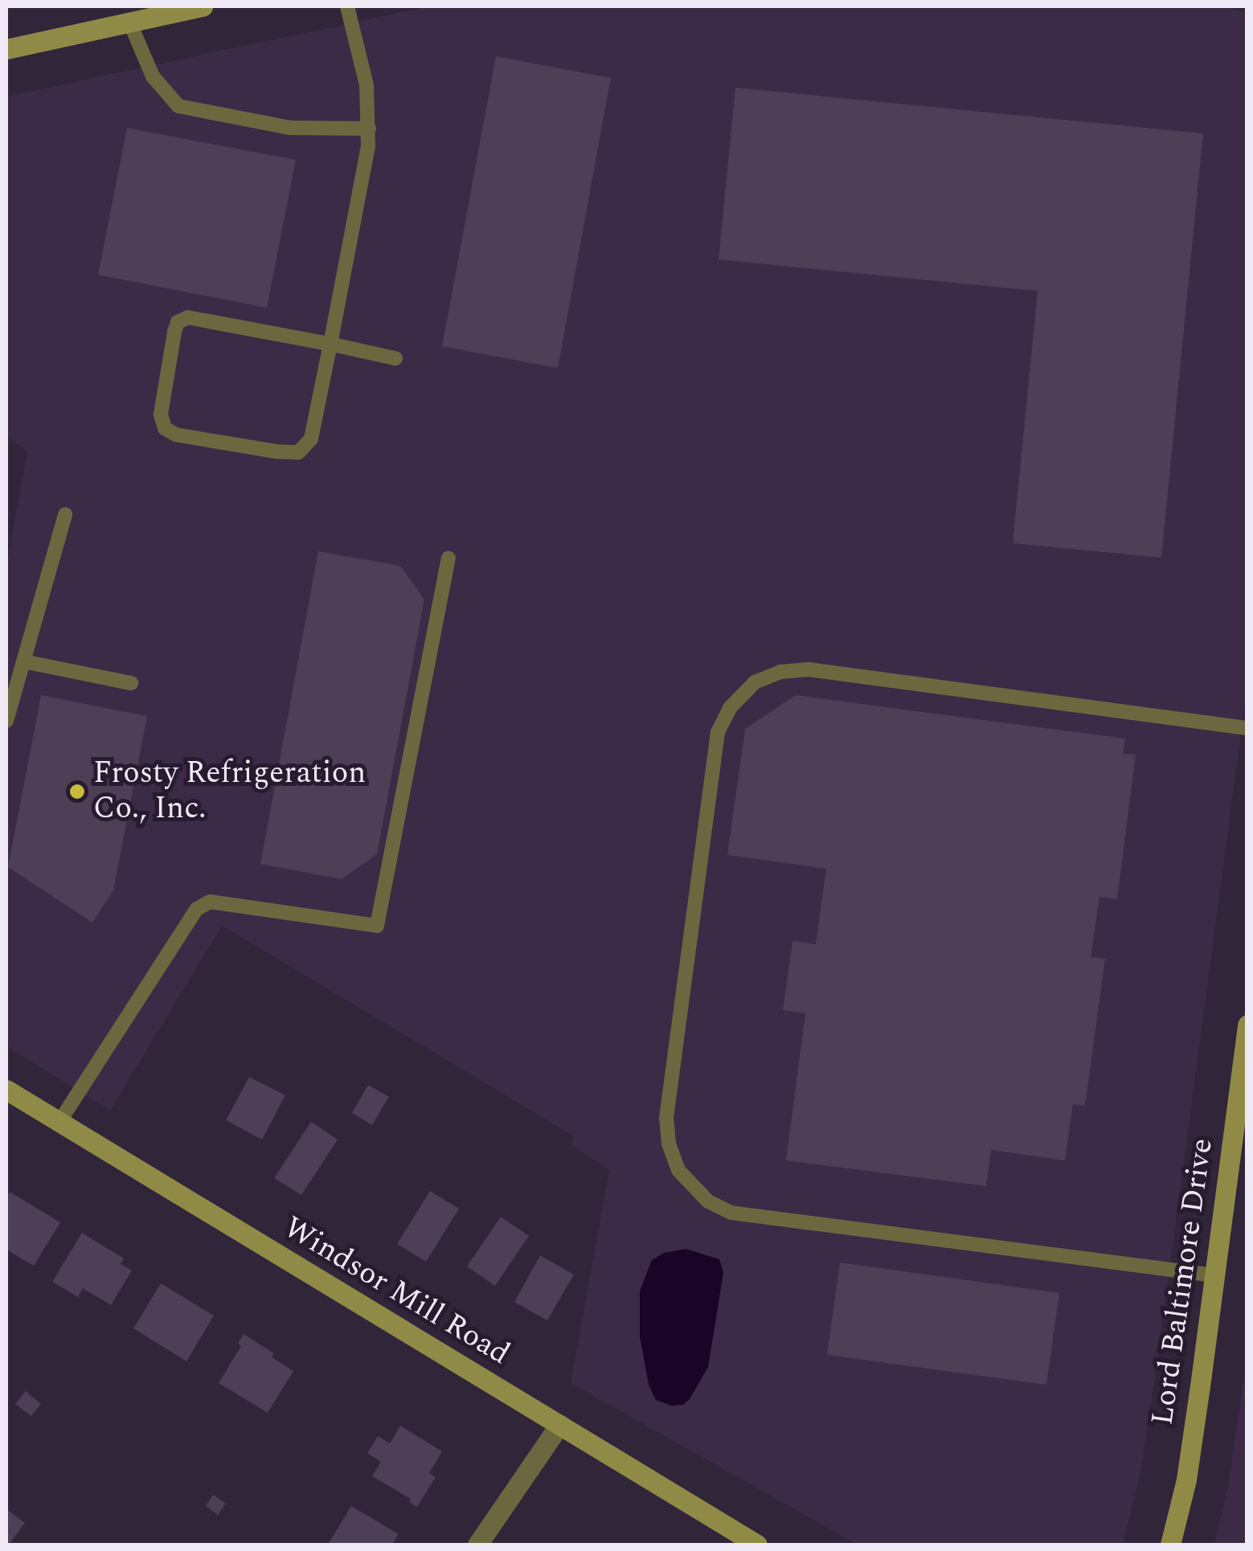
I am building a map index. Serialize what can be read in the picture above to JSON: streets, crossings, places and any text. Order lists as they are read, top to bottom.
{
  "streets": {
    "main road": ["Lord Baltimore Drive", "Windsor Mill Road"]
  },
  "places": ["Frosty Refrigeration Co., Inc."]
}
